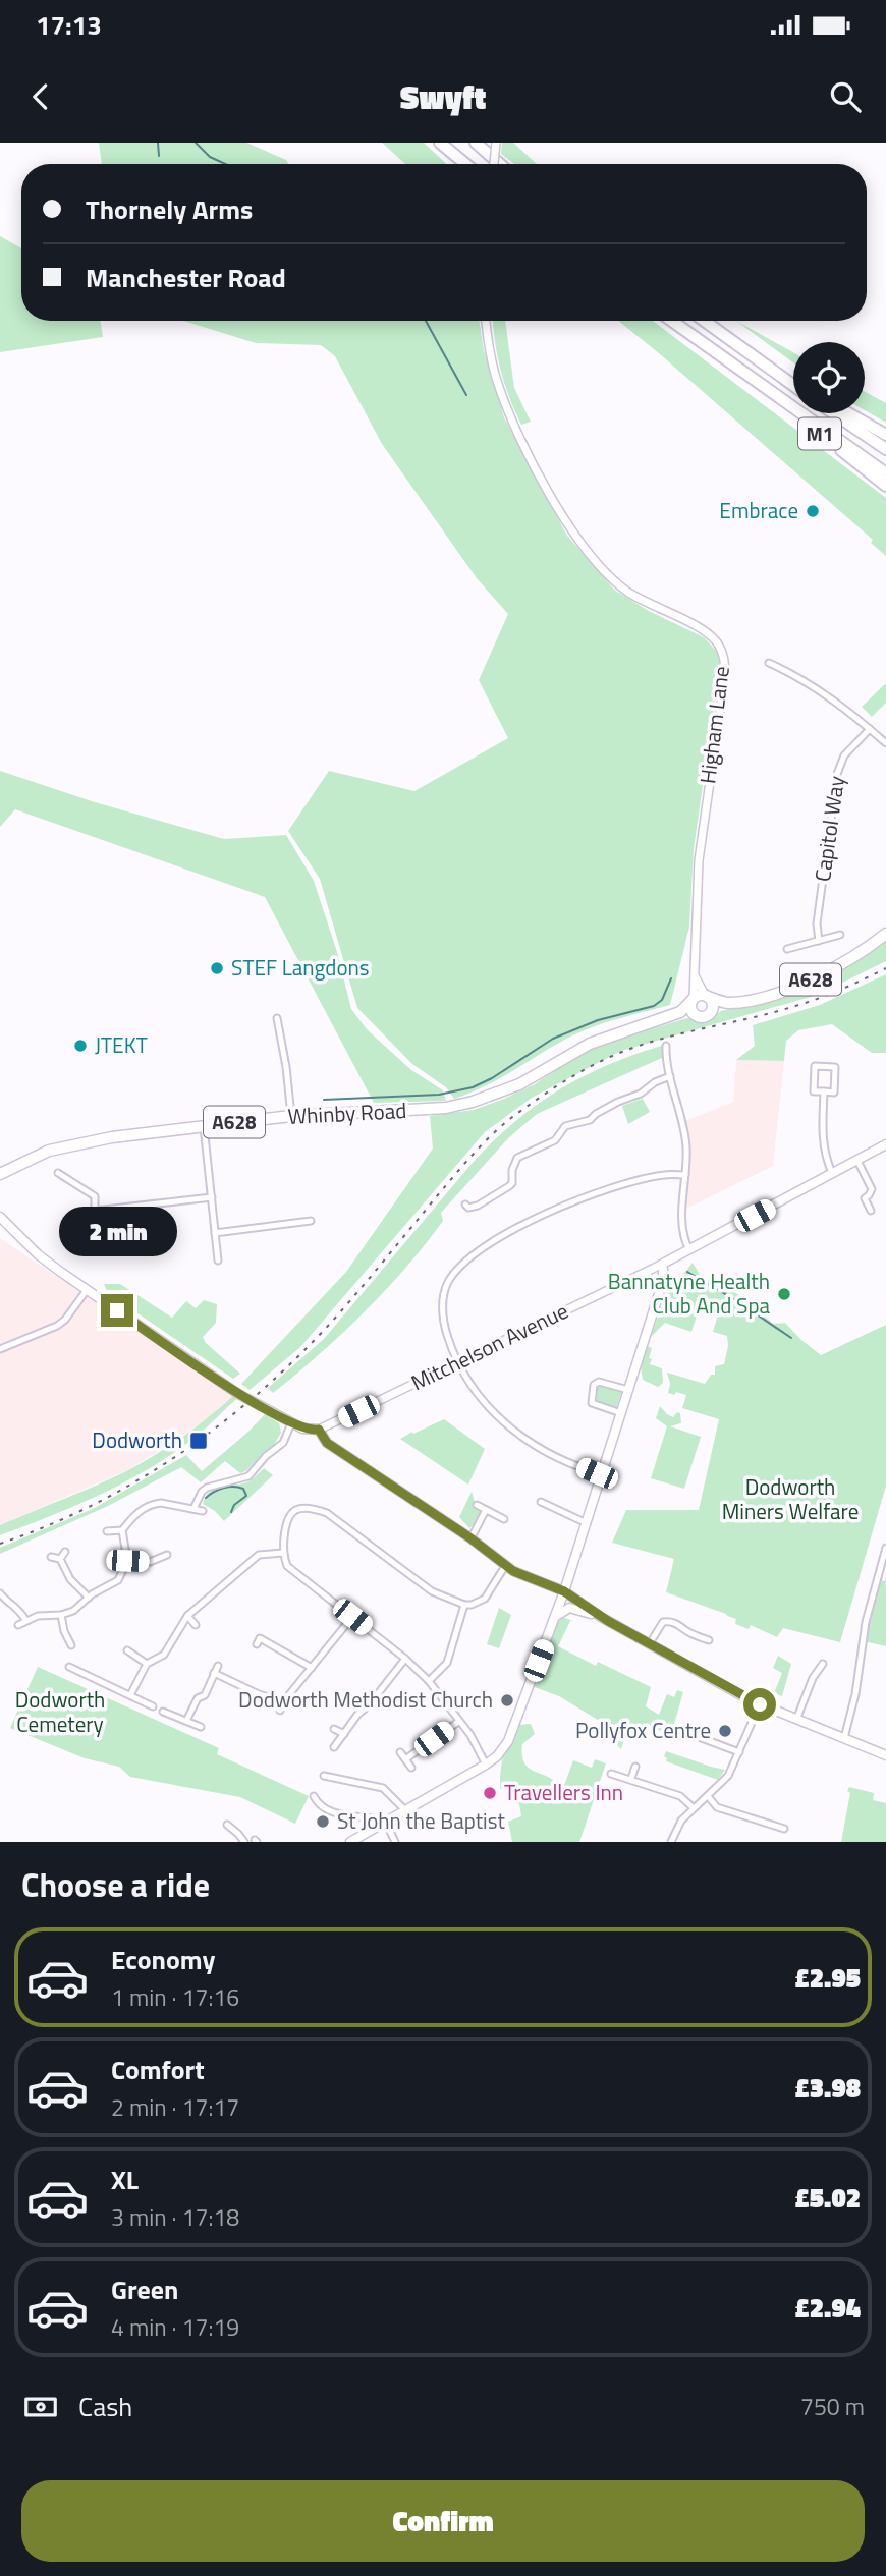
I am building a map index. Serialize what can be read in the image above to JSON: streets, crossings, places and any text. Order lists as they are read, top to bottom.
{
  "streets": {
    "highway": ["M1", "A628", "Whinby Road"],
    "street": ["Higham Lane", "Capitol Way", "Mitchelson Avenue"]
  },
  "crossings": [
    ["Higham Lane", "Whinby Road"]
  ],
  "parks": ["Dodworth Miners Welfare", "Dodworth Cemetery"],
  "places": {
    "other": [
      "Embrace",
      "STEF Langdons",
      "JTEKT",
      "Bannatyne Health Club And Spa",
      "Dodworth Methodist Church",
      "Pollyfox Centre",
      "Travellers Inn",
      "St John the Baptist"
    ],
    "transit": ["Dodworth"]
  },
  "page": {
    "status": "17:13",
    "header": "Swyft",
    "banner": ["Thornely Arms", "Manchester Road"],
    "bubble": "2 min",
    "heading": "Choose a ride",
    "list": [
      {
        "name": "Economy",
        "note": "1 min · 17:16",
        "value": "£2.95"
      },
      {
        "name": "Comfort",
        "note": "2 min · 17:17",
        "value": "£3.98"
      },
      {
        "name": "XL",
        "note": "3 min · 17:18",
        "value": "£5.02"
      },
      {
        "name": "Green",
        "note": "4 min · 17:19",
        "value": "£2.94"
      }
    ],
    "pay": ["Cash", "750 m"],
    "buttons": "Confirm"
  }
}
